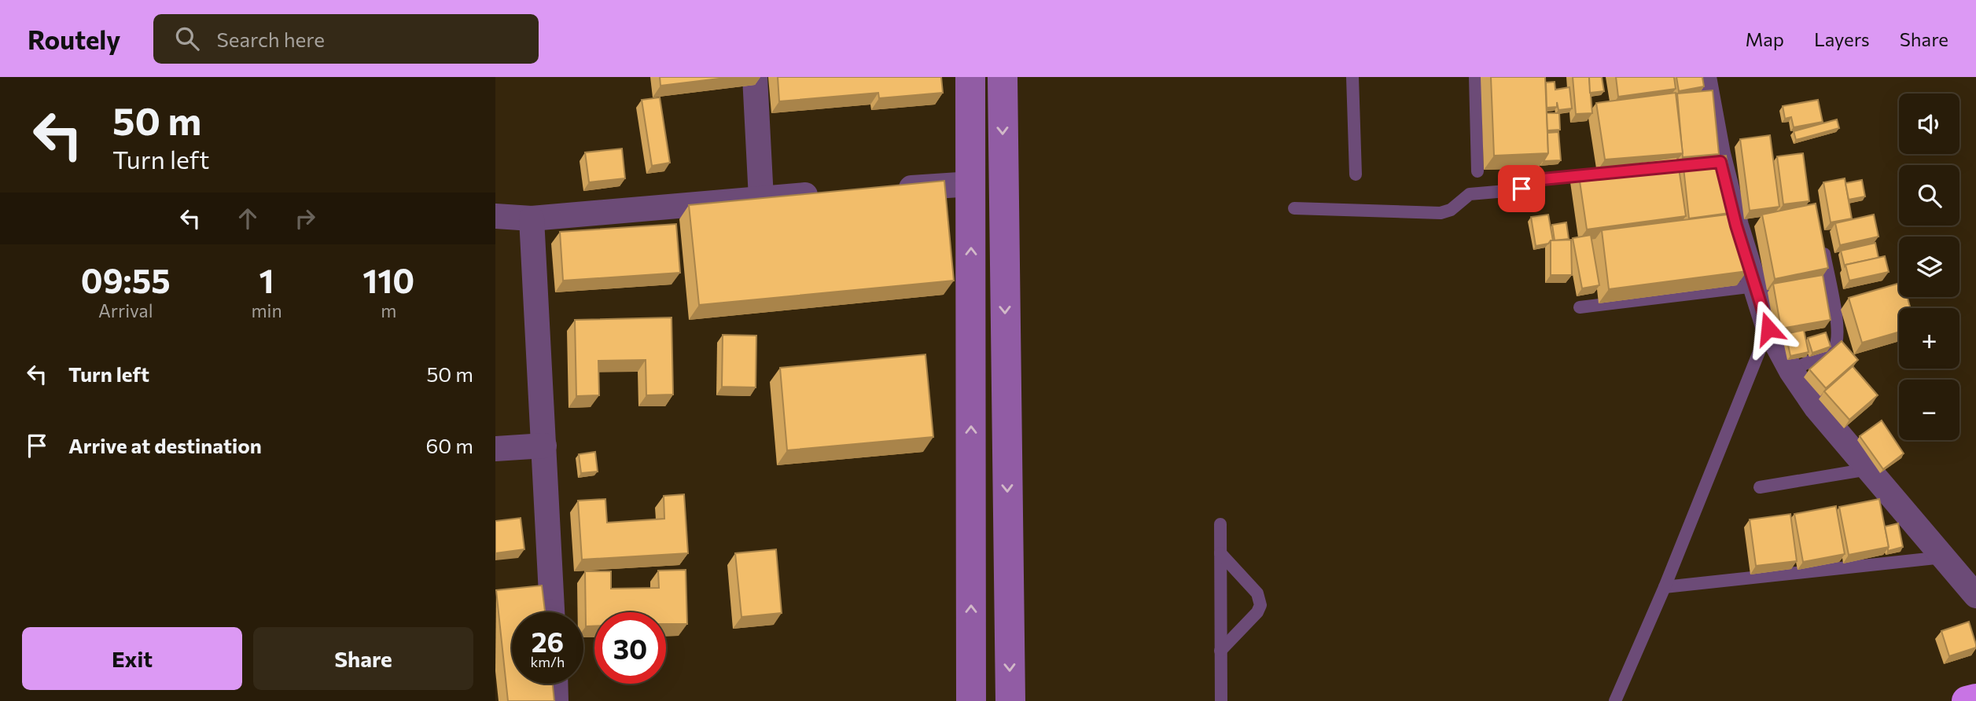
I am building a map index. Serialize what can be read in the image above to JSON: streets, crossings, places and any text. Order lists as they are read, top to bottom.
{
  "page": {
    "header": "Routely",
    "search": "Search here",
    "nav": ["Map", "Layers", "Share"],
    "turn": ["50 m", "Turn left"],
    "map_buttons": ["+", "−"],
    "eta": [
      "09:55",
      "Arrival",
      "1",
      "min",
      "110",
      "m"
    ],
    "list": [
      {
        "name": "Turn left",
        "value": "50 m"
      },
      {
        "name": "Arrive at destination",
        "value": "60 m"
      }
    ],
    "speed": "26 km/h",
    "limit": "30",
    "buttons": ["Exit", "Share"]
  }
}
